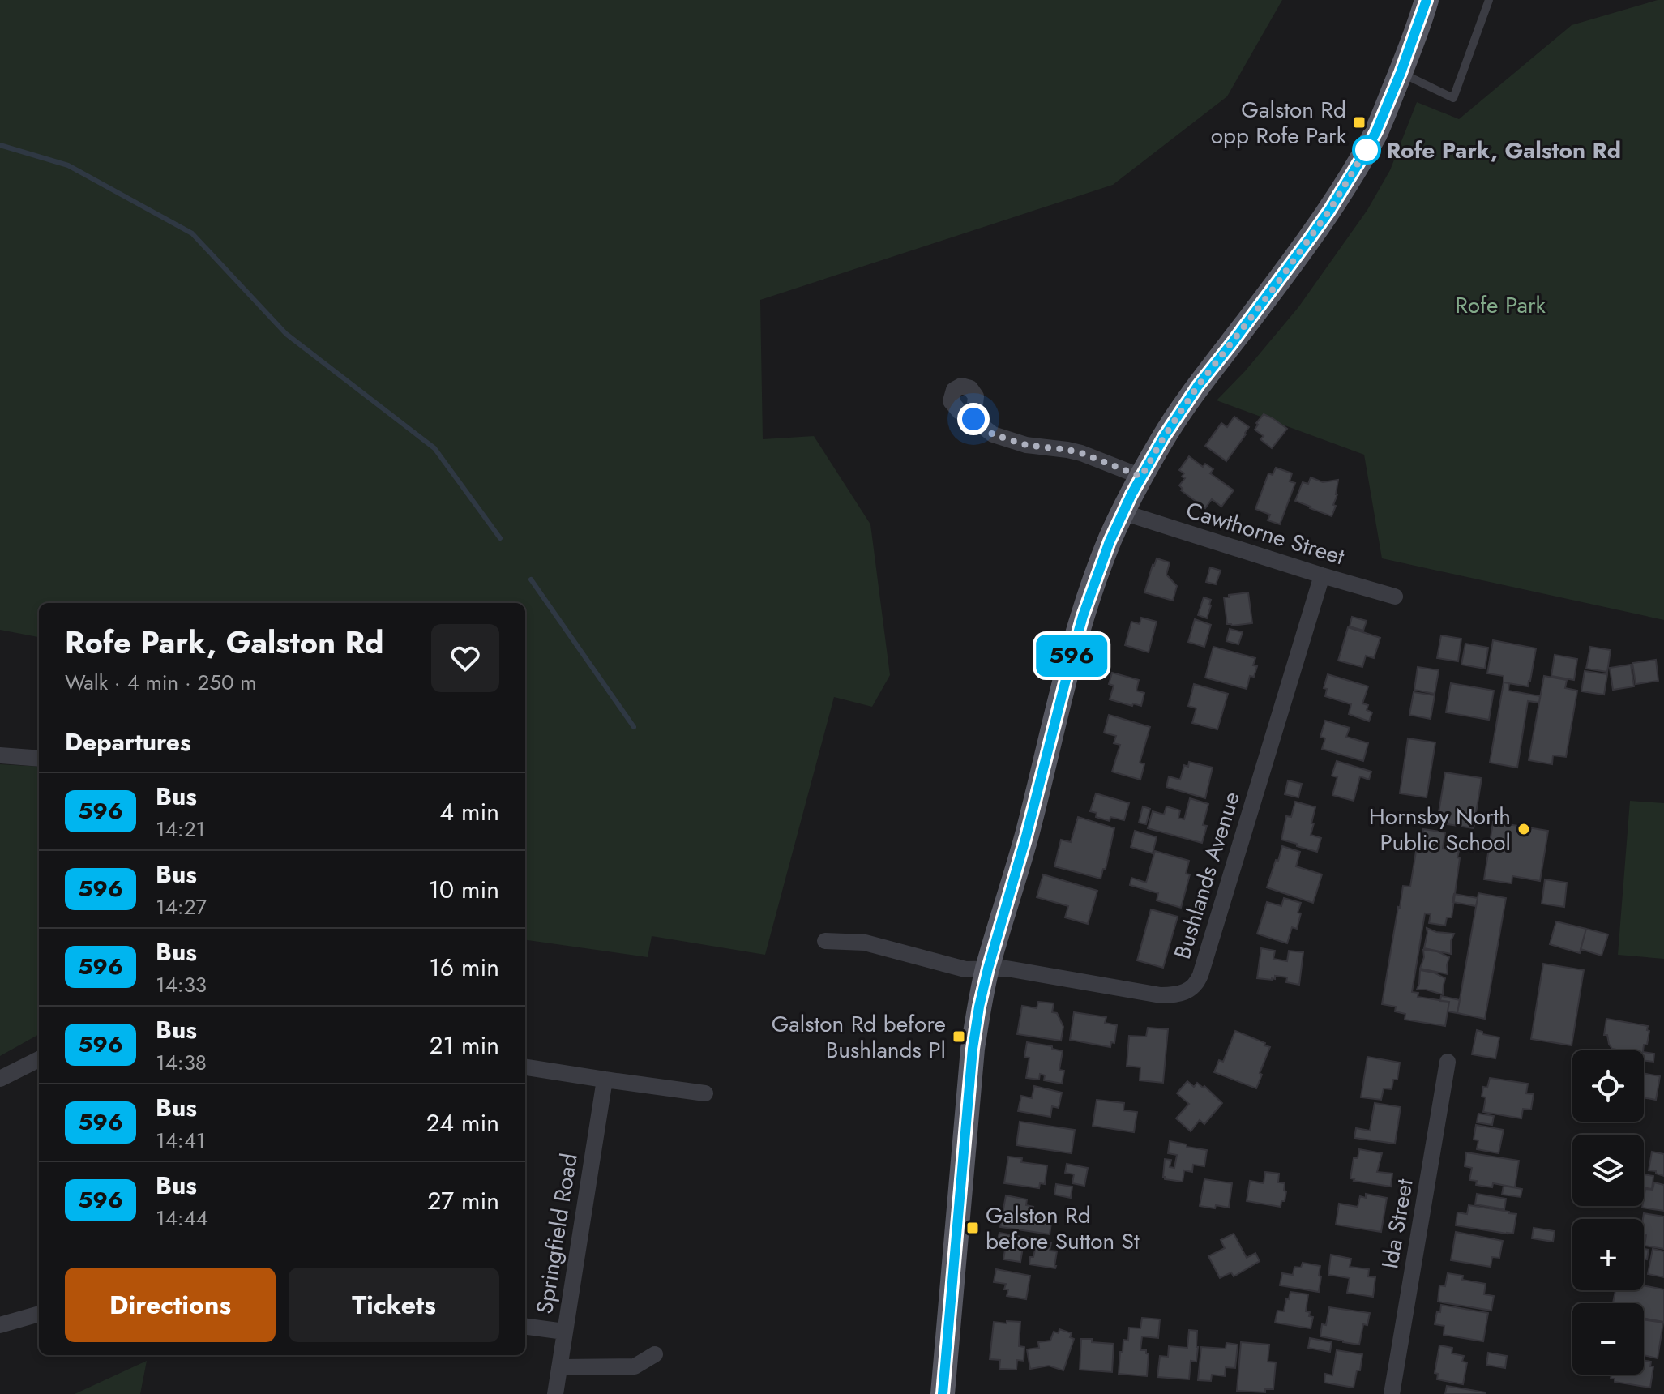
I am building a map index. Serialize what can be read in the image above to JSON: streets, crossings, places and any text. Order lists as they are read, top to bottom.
{
  "streets": {
    "street": [
      "Cawthorne Street",
      "Bushlands Avenue",
      "Ida Street",
      "Springfield Road"
    ]
  },
  "crossings": [
    ["Cawthorne Street", "Bushlands Avenue"]
  ],
  "parks": ["Rofe Park"],
  "places": {
    "transit": ["Galston Rd opp Rofe Park", "Galston Rd before Bushlands Pl", "Galston Rd before Sutton St"],
    "other": ["Rofe Park, Galston Rd", "Hornsby North Public School"]
  },
  "lines": ["bus line 596"],
  "page": {
    "on_map": "596",
    "heading": [
      ["Rofe Park, Galston Rd", "Walk · 4 min · 250 m"],
      "Departures"
    ],
    "list": [
      {
        "mark": "596",
        "name": "Bus",
        "note": "14:21",
        "value": "4 min"
      },
      {
        "mark": "596",
        "name": "Bus",
        "note": "14:27",
        "value": "10 min"
      },
      {
        "mark": "596",
        "name": "Bus",
        "note": "14:33",
        "value": "16 min"
      },
      {
        "mark": "596",
        "name": "Bus",
        "note": "14:38",
        "value": "21 min"
      },
      {
        "mark": "596",
        "name": "Bus",
        "note": "14:41",
        "value": "24 min"
      },
      {
        "mark": "596",
        "name": "Bus",
        "note": "14:44",
        "value": "27 min"
      }
    ],
    "map_buttons": ["+", "−"],
    "buttons": ["Directions", "Tickets"]
  }
}
